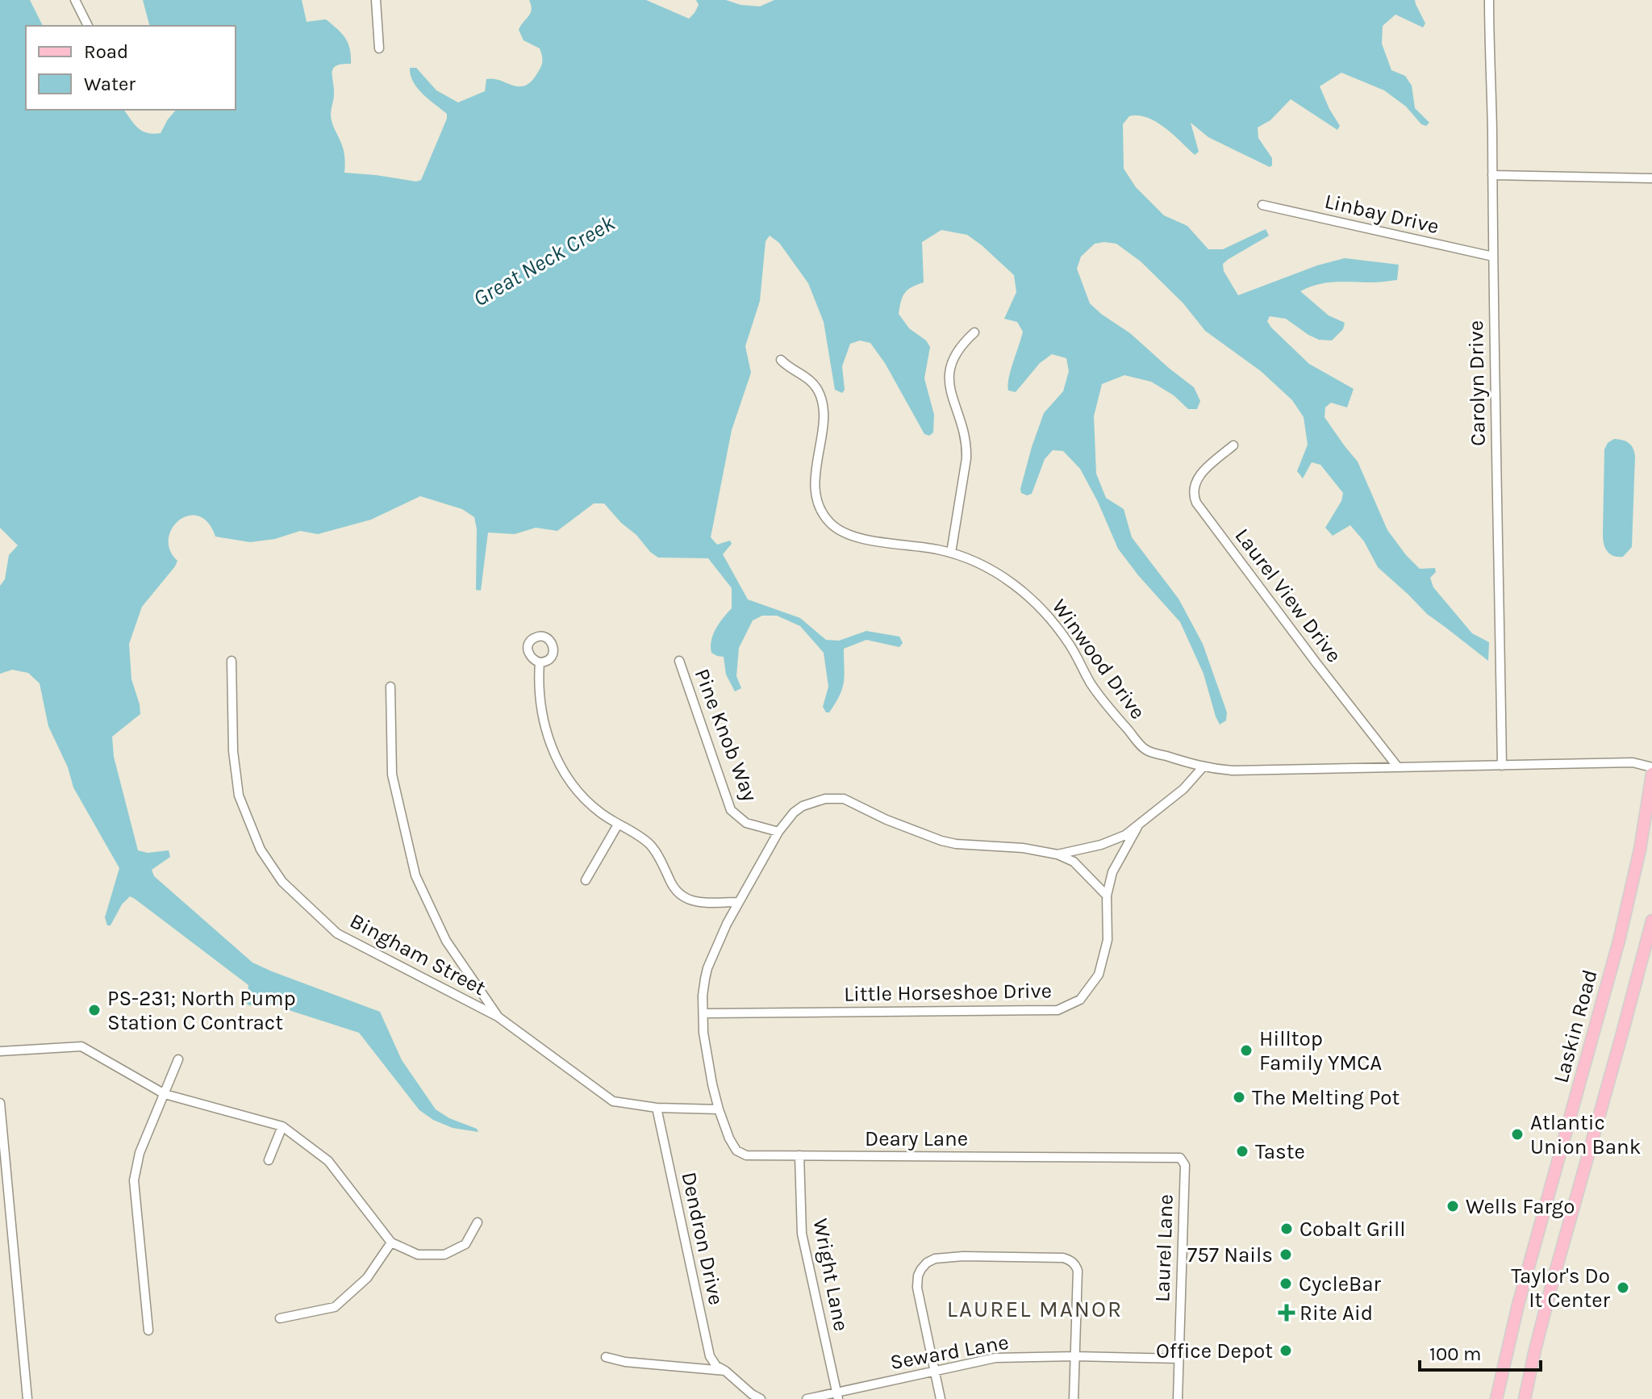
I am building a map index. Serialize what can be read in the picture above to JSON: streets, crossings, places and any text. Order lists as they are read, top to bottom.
{
  "streets": {
    "main road": ["Laskin Road"],
    "street": [
      "Linbay Drive",
      "Carolyn Drive",
      "Laurel View Drive",
      "Winwood Drive",
      "Pine Knob Way",
      "Bingham Street",
      "Little Horseshoe Drive",
      "Deary Lane",
      "Dendron Drive",
      "Laurel Lane",
      "Wright Lane",
      "Seward Lane"
    ]
  },
  "crossings": [
    ["Linbay Drive", "Carolyn Drive"],
    ["Carolyn Drive", "Winwood Drive"],
    ["Laurel View Drive", "Winwood Drive"],
    ["Bingham Street", "Deary Lane"],
    ["Bingham Street", "Dendron Drive"],
    ["Deary Lane", "Laurel Lane"],
    ["Deary Lane", "Wright Lane"],
    ["Laurel Lane", "Seward Lane"],
    ["Wright Lane", "Seward Lane"]
  ],
  "districts": ["LAUREL MANOR"],
  "water": ["Great Neck Creek"],
  "places": {
    "other": [
      "PS-231; North Pump Station C Contract",
      "Hilltop Family YMCA",
      "The Melting Pot",
      "Atlantic Union Bank",
      "Taste",
      "Wells Fargo",
      "Cobalt Grill",
      "757 Nails",
      "CycleBar",
      "Taylor's Do It Center",
      "Office Depot"
    ],
    "health": ["Rite Aid"]
  },
  "legend": ["Road", "Water"],
  "scale_bar": "100 m"
}
